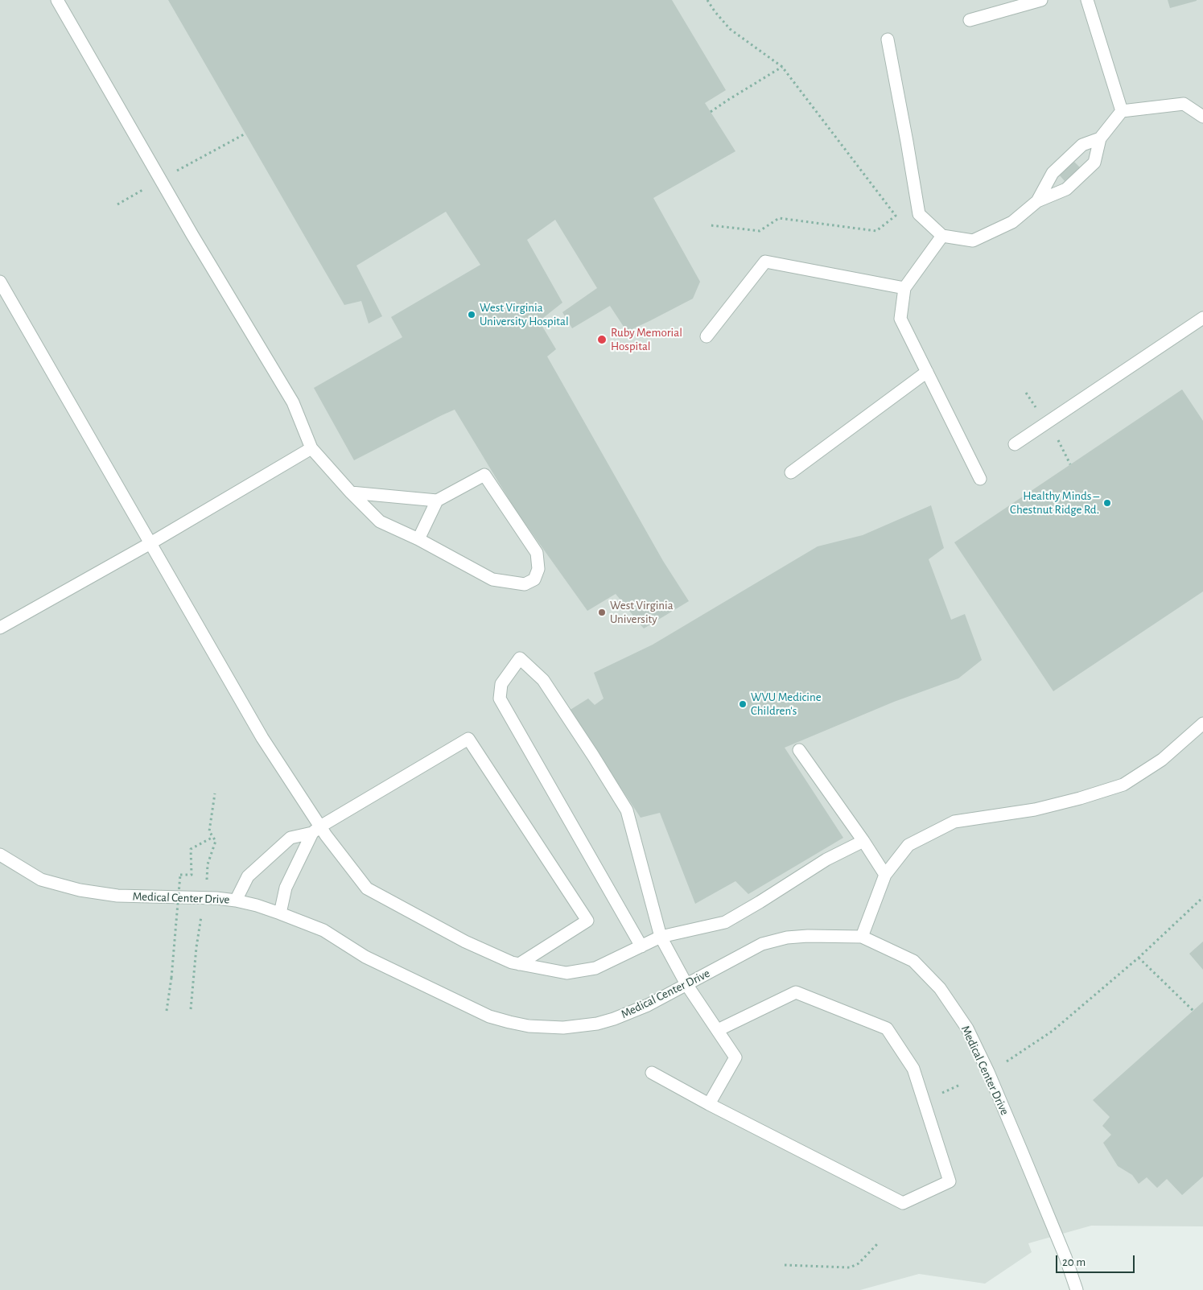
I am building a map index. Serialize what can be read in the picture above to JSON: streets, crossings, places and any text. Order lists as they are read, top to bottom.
{
  "streets": {
    "street": ["Medical Center Drive"]
  },
  "places": [
    "West Virginia University Hospital",
    "Ruby Memorial Hospital",
    "Healthy Minds – Chestnut Ridge Rd.",
    "West Virginia University",
    "WVU Medicine Children's"
  ],
  "scale_bar": "20 m"
}
